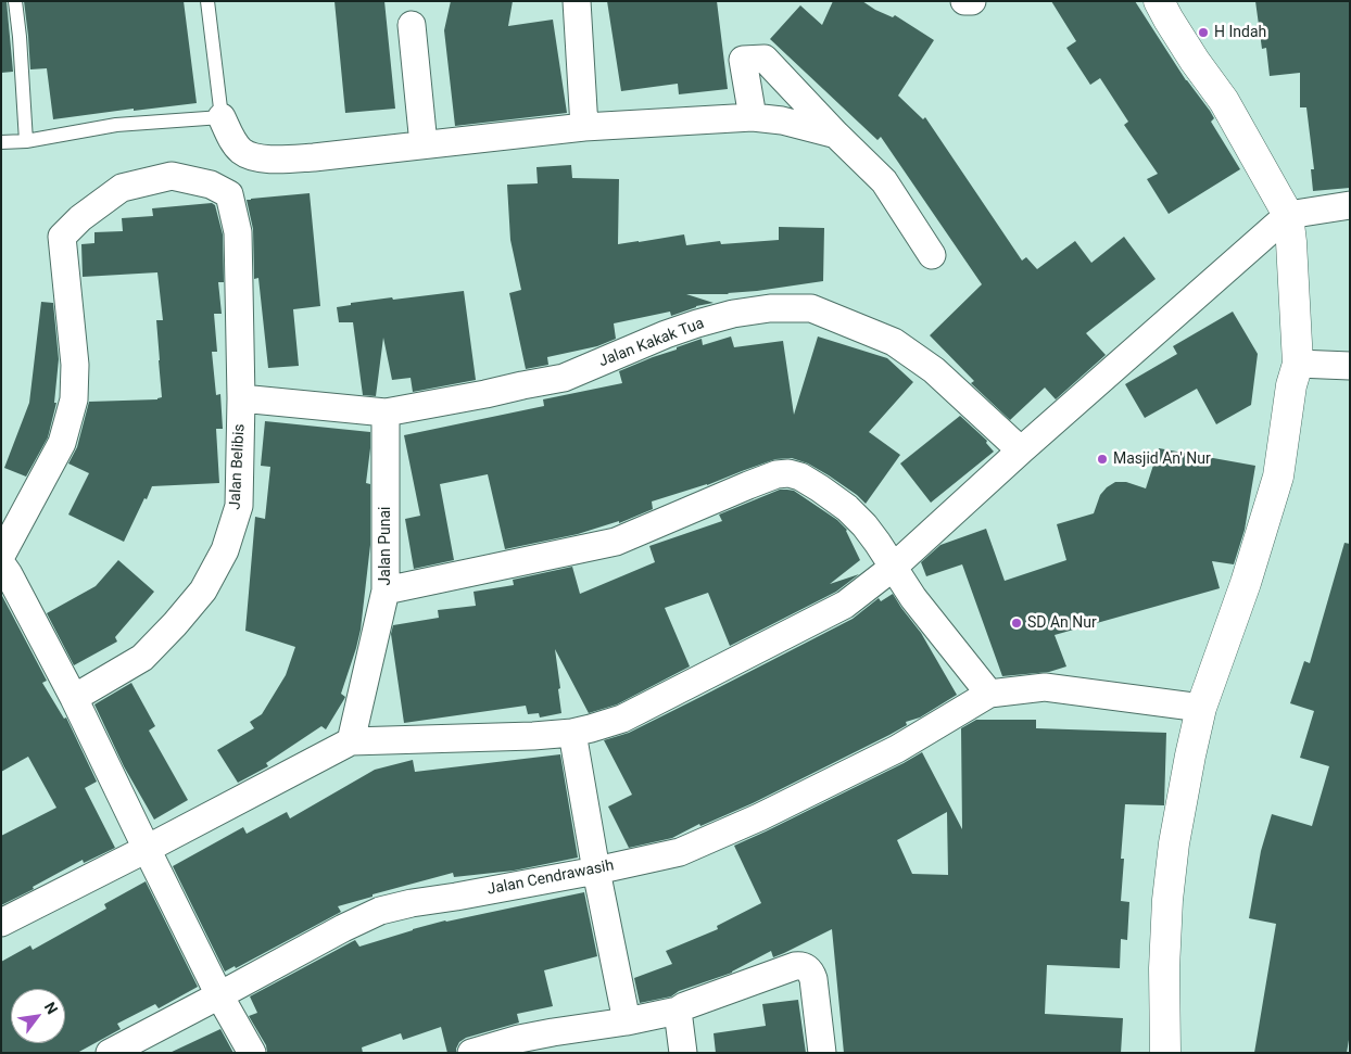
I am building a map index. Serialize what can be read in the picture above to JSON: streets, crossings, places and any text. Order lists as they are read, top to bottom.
{
  "streets": {
    "street": [
      "Jalan Kakak Tua",
      "Jalan Belibis",
      "Jalan Punai",
      "Jalan Cendrawasih"
    ]
  },
  "crossings": [
    ["Jalan Kakak Tua", "Jalan Belibis"],
    ["Jalan Kakak Tua", "Jalan Punai"]
  ],
  "places": ["H Indah", "Masjid An' Nur", "SD An Nur"],
  "north": "top right"
}
